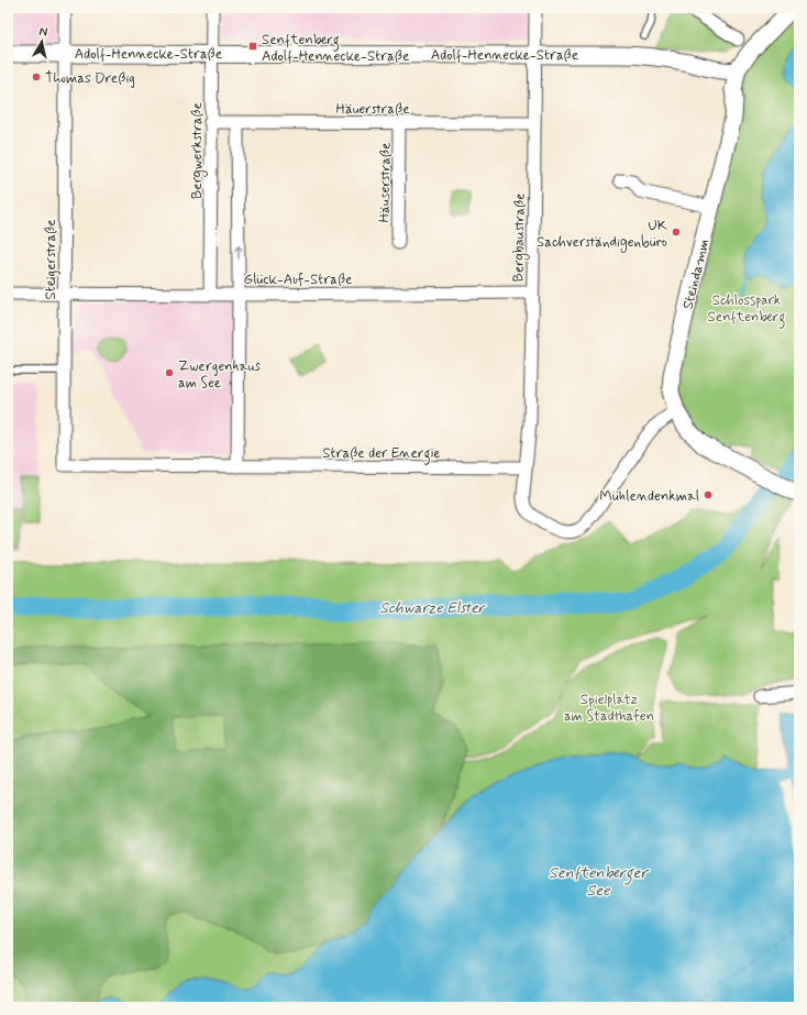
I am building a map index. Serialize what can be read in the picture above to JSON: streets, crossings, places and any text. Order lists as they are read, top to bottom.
{
  "streets": {
    "street": [
      "Adolf-Hennecke-Straße",
      "Häuerstraße",
      "Bergwerkstraße",
      "Häuserstraße",
      "Bergbaustraße",
      "Steigerstraße",
      "Steindamm",
      "Glück-Auf-Straße",
      "Straße der Energie"
    ]
  },
  "crossings": [
    ["Adolf-Hennecke-Straße", "Bergwerkstraße"],
    ["Adolf-Hennecke-Straße", "Bergbaustraße"],
    ["Adolf-Hennecke-Straße", "Steigerstraße"],
    ["Adolf-Hennecke-Straße", "Steindamm"],
    ["Häuerstraße", "Bergwerkstraße"],
    ["Häuerstraße", "Häuserstraße"],
    ["Häuerstraße", "Bergbaustraße"],
    ["Bergwerkstraße", "Glück-Auf-Straße"],
    ["Bergbaustraße", "Steindamm"],
    ["Bergbaustraße", "Glück-Auf-Straße"],
    ["Bergbaustraße", "Straße der Energie"],
    ["Steigerstraße", "Glück-Auf-Straße"],
    ["Steigerstraße", "Straße der Energie"]
  ],
  "water": ["Schwarze Elster", "Senftenberger See"],
  "parks": ["Schlosspark Senftenberg", "Spielplatz am Stadthafen"],
  "places": {
    "transit": ["Senftenberg Adolf-Hennecke-Straße"],
    "other": [
      "Thomas Dreßig",
      "UK Sachverständigenbüro",
      "Zwergenhaus am See",
      "Mühlendenkmal"
    ]
  },
  "north": "top"
}
